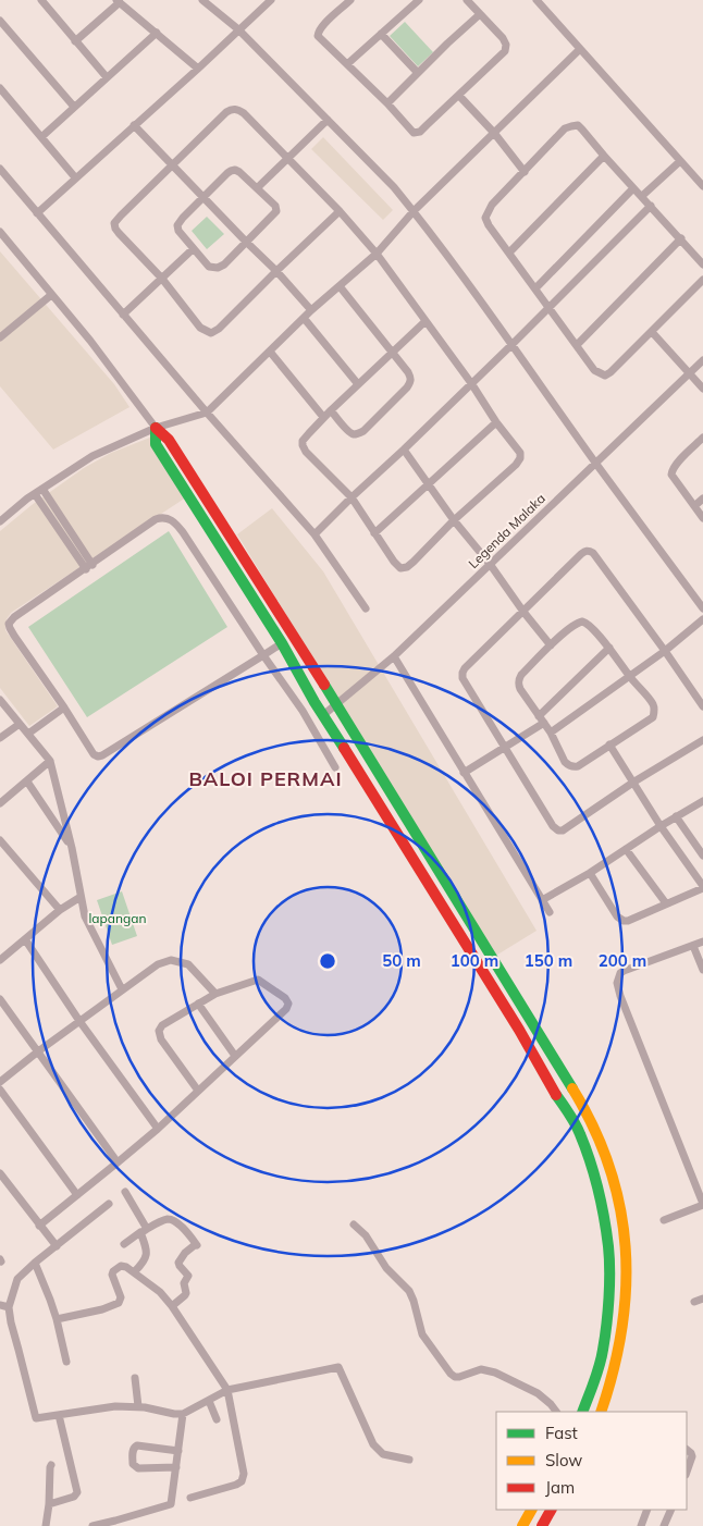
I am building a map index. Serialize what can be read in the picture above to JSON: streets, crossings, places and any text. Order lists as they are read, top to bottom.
{
  "streets": {
    "street": ["Legenda Malaka"]
  },
  "districts": ["BALOI PERMAI"],
  "parks": ["lapangan"],
  "legend": ["Fast", "Slow", "Jam"],
  "rings": [
    "50 m",
    "100 m",
    "150 m",
    "200 m"
  ]
}
